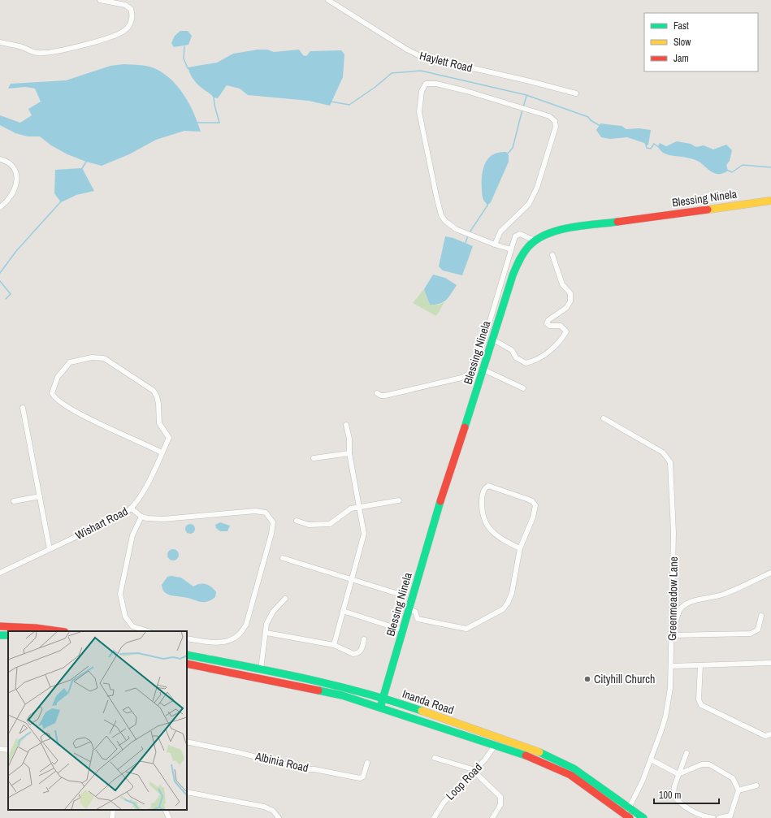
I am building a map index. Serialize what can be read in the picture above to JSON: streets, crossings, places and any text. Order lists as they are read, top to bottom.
{
  "streets": {
    "main road": ["Blessing Ninela", "Inanda Road"],
    "street": [
      "Haylett Road",
      "Wishart Road",
      "Greenmeadow Lane",
      "Albinia Road",
      "Loop Road"
    ]
  },
  "crossings": [
    ["Blessing Ninela", "Inanda Road"],
    ["Greenmeadow Lane", "Inanda Road"],
    ["Inanda Road", "Loop Road"]
  ],
  "places": ["Cityhill Church"],
  "legend": ["Fast", "Slow", "Jam"],
  "scale_bar": "100 m"
}
